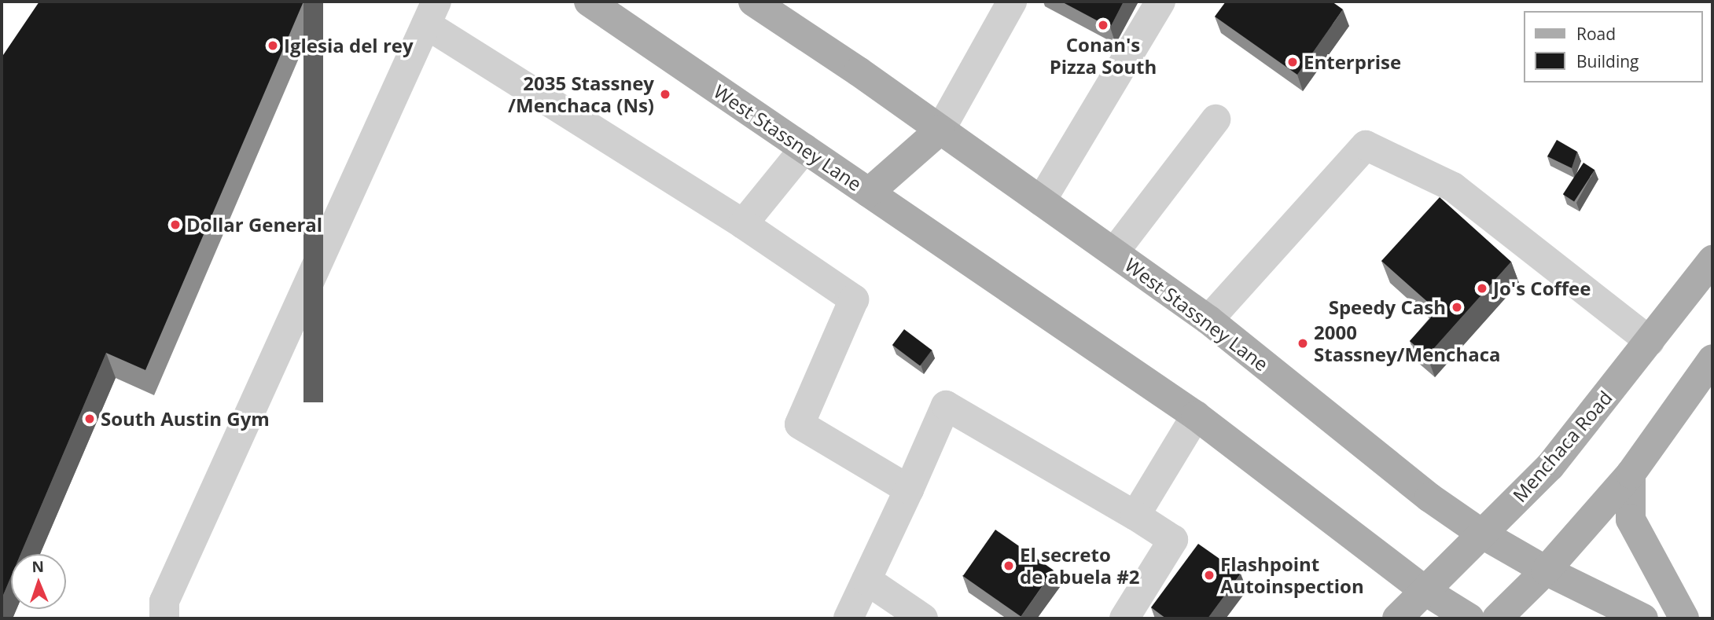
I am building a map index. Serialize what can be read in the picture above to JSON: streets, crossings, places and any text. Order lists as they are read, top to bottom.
{
  "streets": {
    "main road": ["West Stassney Lane", "Menchaca Road"]
  },
  "crossings": [
    ["West Stassney Lane", "Menchaca Road"]
  ],
  "places": [
    "Conan's Pizza South",
    "Iglesia del rey",
    "Enterprise",
    "2035 Stassney /Menchaca (Ns)",
    "Dollar General",
    "Jo's Coffee",
    "Speedy Cash",
    "2000 Stassney/Menchaca",
    "South Austin Gym",
    "El secreto de abuela #2",
    "Flashpoint Autoinspection"
  ],
  "legend": ["Road", "Building"],
  "north": "top"
}
